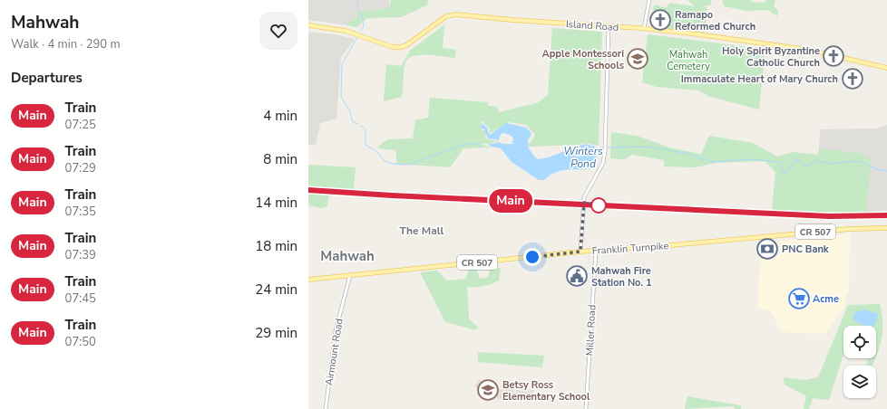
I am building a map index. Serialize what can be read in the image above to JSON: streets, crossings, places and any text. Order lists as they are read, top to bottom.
{
  "streets": {
    "main road": ["Island Road", "CR 507", "Franklin Turnpike"],
    "street": ["Miller Road", "Airmount Road"]
  },
  "crossings": [
    ["Franklin Turnpike", "Miller Road"],
    ["Franklin Turnpike", "Airmount Road"]
  ],
  "districts": ["The Mall", "Mahwah"],
  "water": ["Winters Pond"],
  "parks": ["Mahwah Cemetery"],
  "places": {
    "church": ["Ramapo Reformed Church", "Holy Spirit Byzantine Catholic Church", "Immaculate Heart of Mary Church"],
    "school or university": ["Apple Montessori Schools", "Betsy Ross Elementary School"],
    "bank": ["PNC Bank"],
    "public building": ["Mahwah Fire Station No. 1"],
    "supermarket": ["Acme"]
  },
  "page": {
    "heading": [
      ["Mahwah", "Walk · 4 min · 290 m"],
      "Departures"
    ],
    "on_map": "Main",
    "list": [
      {
        "mark": "Main",
        "name": "Train",
        "note": "07:25",
        "value": "4 min"
      },
      {
        "mark": "Main",
        "name": "Train",
        "note": "07:29",
        "value": "8 min"
      },
      {
        "mark": "Main",
        "name": "Train",
        "note": "07:35",
        "value": "14 min"
      },
      {
        "mark": "Main",
        "name": "Train",
        "note": "07:39",
        "value": "18 min"
      },
      {
        "mark": "Main",
        "name": "Train",
        "note": "07:45",
        "value": "24 min"
      },
      {
        "mark": "Main",
        "name": "Train",
        "note": "07:50",
        "value": "29 min"
      }
    ]
  }
}
